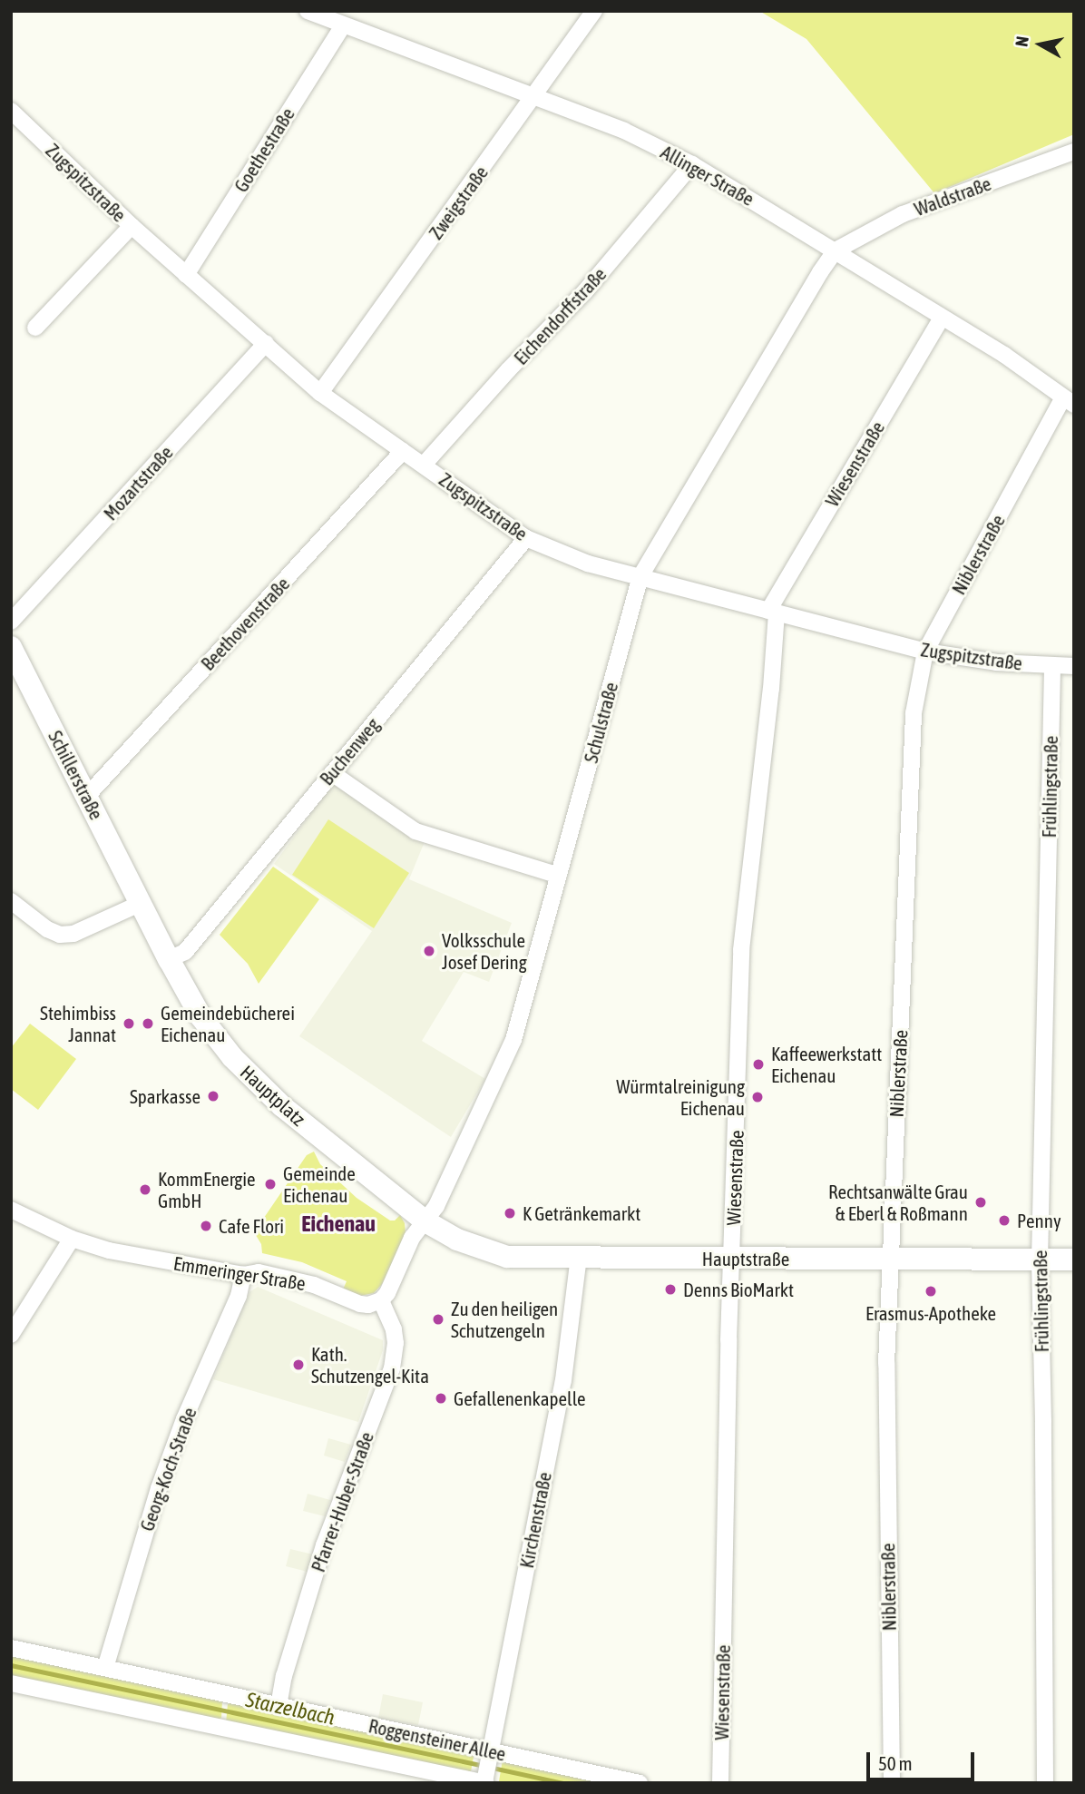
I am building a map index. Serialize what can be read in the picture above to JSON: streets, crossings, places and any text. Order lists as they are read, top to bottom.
{
  "streets": {
    "main road": ["Schillerstraße", "Hauptplatz", "Hauptstraße"],
    "street": [
      "Goethestraße",
      "Allinger Straße",
      "Zugspitzstraße",
      "Waldstraße",
      "Zweigstraße",
      "Eichendorffstraße",
      "Wiesenstraße",
      "Mozartstraße",
      "Niblerstraße",
      "Beethovenstraße",
      "Schulstraße",
      "Buchenweg",
      "Frühlingstraße",
      "Emmeringer Straße",
      "Georg-Koch-Straße",
      "Pfarrer-Huber-Straße",
      "Kirchenstraße",
      "Roggensteiner Allee"
    ]
  },
  "crossings": [
    ["Goethestraße", "Allinger Straße"],
    ["Goethestraße", "Zugspitzstraße"],
    ["Allinger Straße", "Waldstraße"],
    ["Allinger Straße", "Zweigstraße"],
    ["Allinger Straße", "Eichendorffstraße"],
    ["Allinger Straße", "Wiesenstraße"],
    ["Allinger Straße", "Niblerstraße"],
    ["Allinger Straße", "Schulstraße"],
    ["Zugspitzstraße", "Zweigstraße"],
    ["Zugspitzstraße", "Eichendorffstraße"],
    ["Zugspitzstraße", "Wiesenstraße"],
    ["Zugspitzstraße", "Mozartstraße"],
    ["Zugspitzstraße", "Niblerstraße"],
    ["Zugspitzstraße", "Beethovenstraße"],
    ["Zugspitzstraße", "Schulstraße"],
    ["Zugspitzstraße", "Buchenweg"],
    ["Zugspitzstraße", "Frühlingstraße"],
    ["Waldstraße", "Schulstraße"],
    ["Wiesenstraße", "Hauptstraße"],
    ["Niblerstraße", "Hauptstraße"],
    ["Beethovenstraße", "Schillerstraße"],
    ["Schulstraße", "Hauptplatz"],
    ["Schulstraße", "Hauptstraße"],
    ["Buchenweg", "Hauptplatz"],
    ["Schillerstraße", "Hauptplatz"],
    ["Frühlingstraße", "Hauptstraße"],
    ["Hauptplatz", "Hauptstraße"],
    ["Hauptstraße", "Kirchenstraße"],
    ["Emmeringer Straße", "Georg-Koch-Straße"],
    ["Emmeringer Straße", "Pfarrer-Huber-Straße"],
    ["Georg-Koch-Straße", "Roggensteiner Allee"],
    ["Pfarrer-Huber-Straße", "Roggensteiner Allee"],
    ["Kirchenstraße", "Roggensteiner Allee"]
  ],
  "districts": ["Eichenau"],
  "water": ["Starzelbach"],
  "places": [
    "Volksschule Josef Dering",
    "Stehimbiss Jannat",
    "Gemeindebücherei Eichenau",
    "Kaffeewerkstatt Eichenau",
    "Sparkasse",
    "Würmtalreinigung Eichenau",
    "Gemeinde Eichenau",
    "KommEnergie GmbH",
    "Rechtsanwälte Grau & Eberl & Roßmann",
    "K Getränkemarkt",
    "Penny",
    "Cafe Flori",
    "Denns BioMarkt",
    "Erasmus-Apotheke",
    "Zu den heiligen Schutzengeln",
    "Kath. Schutzengel-Kita",
    "Gefallenenkapelle"
  ],
  "scale_bar": "50 m",
  "north": "left"
}
